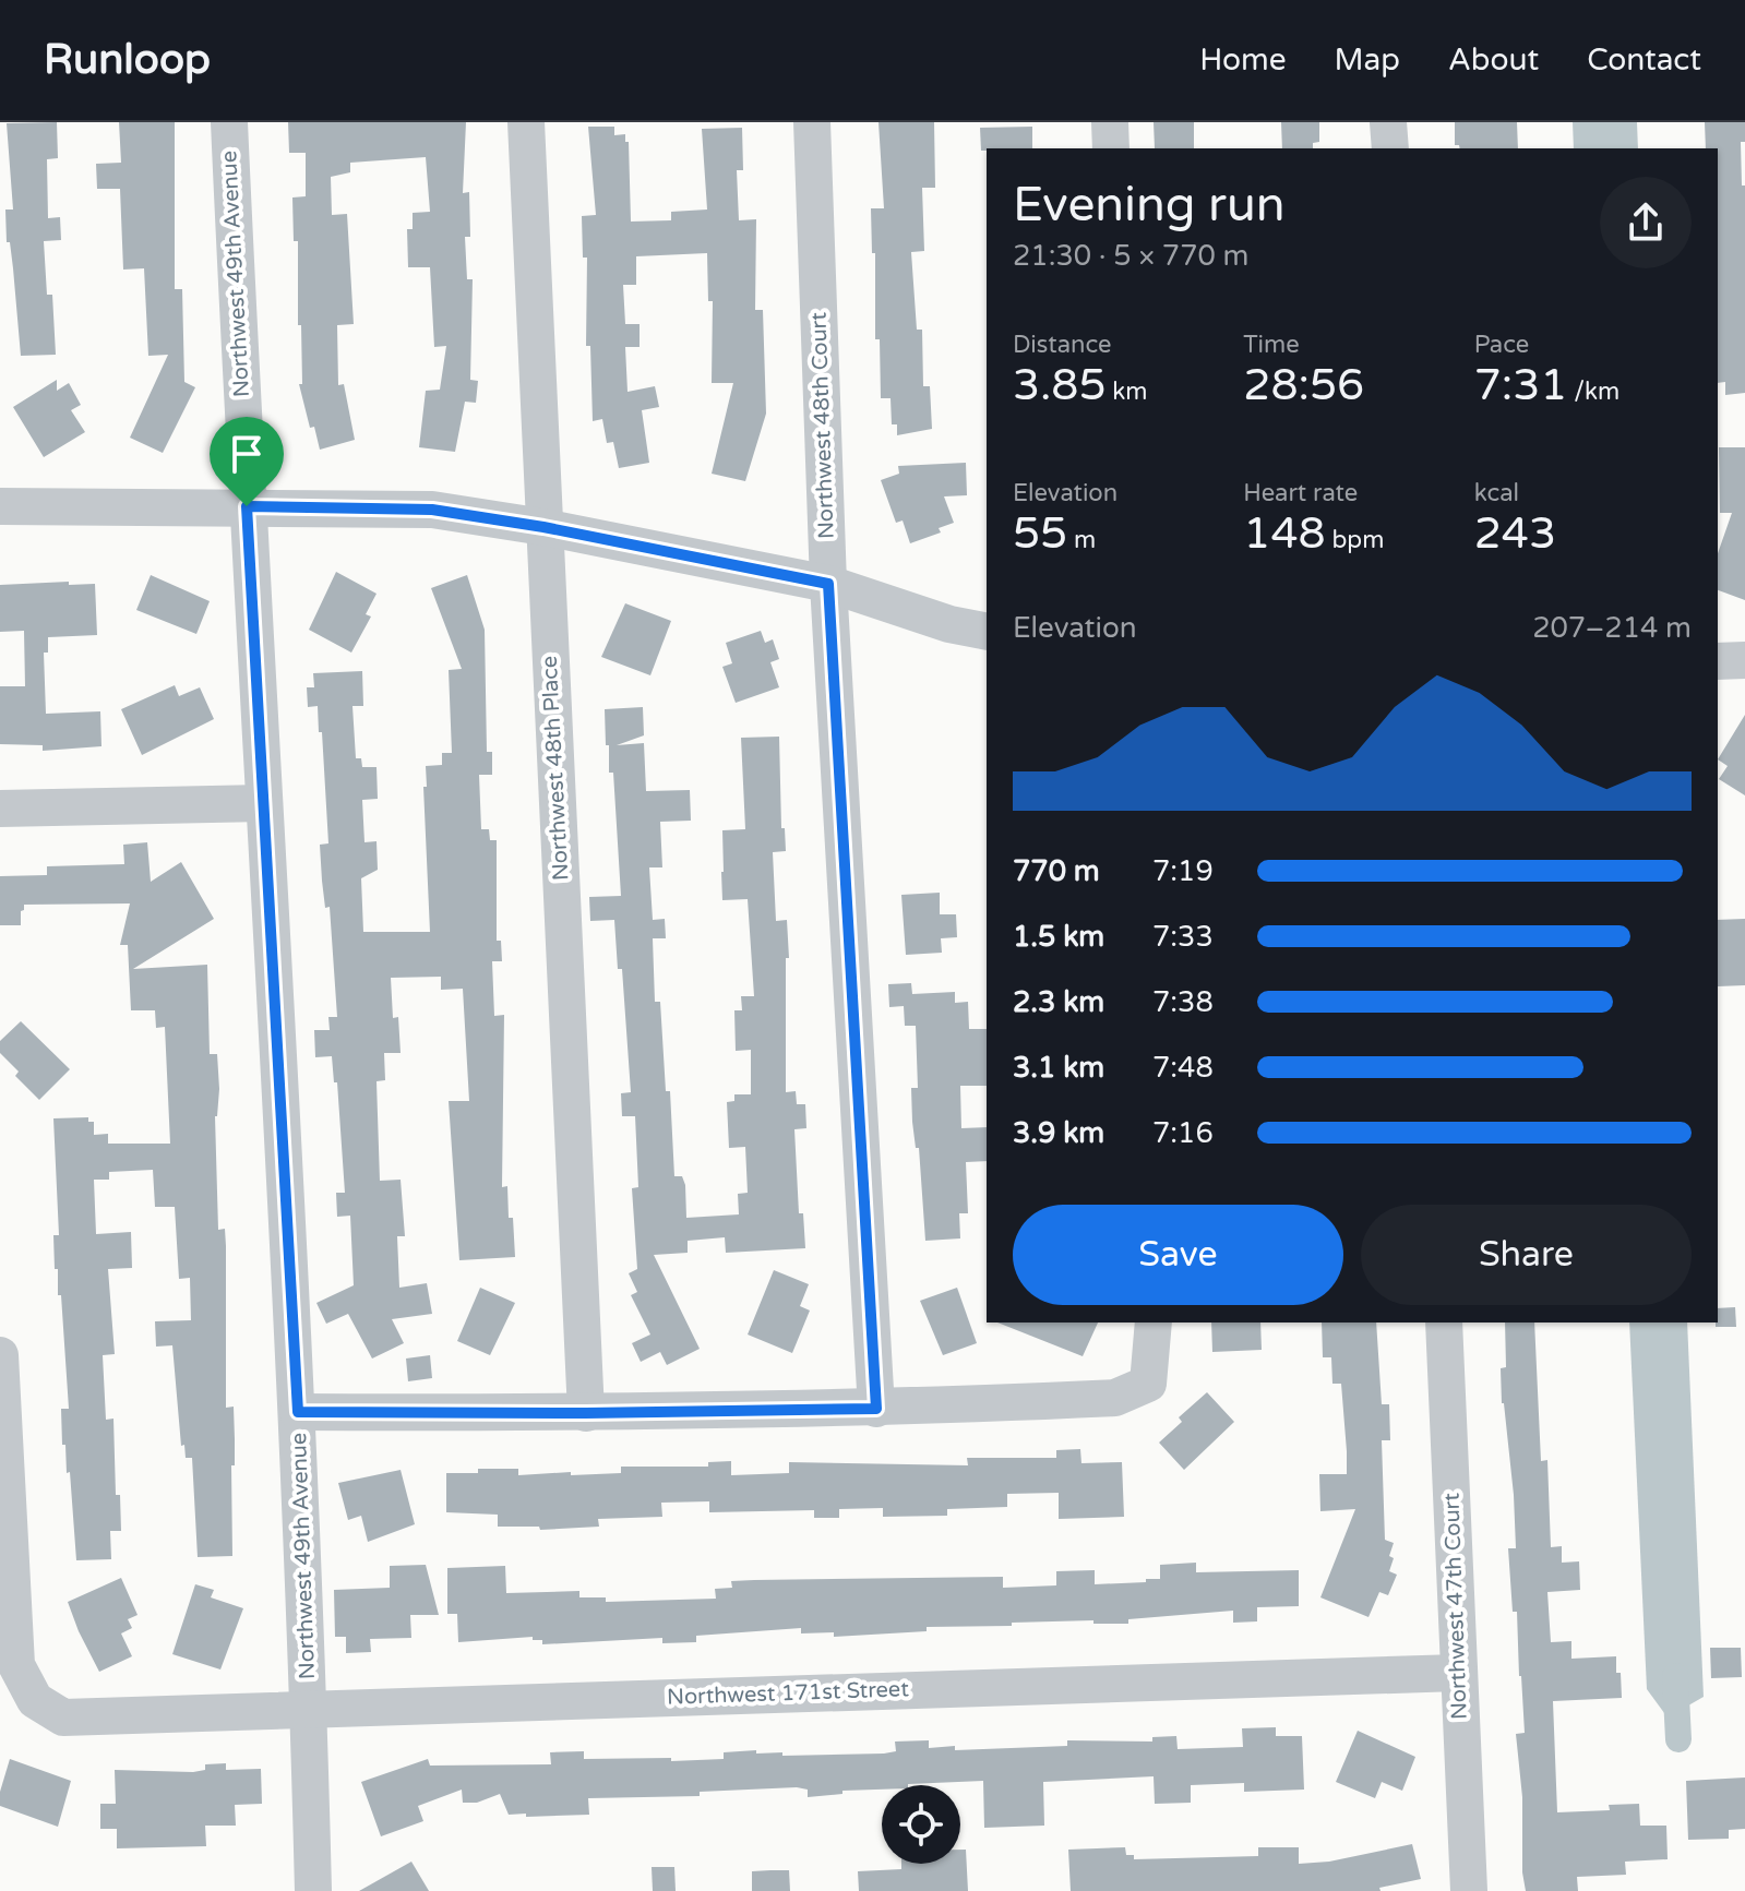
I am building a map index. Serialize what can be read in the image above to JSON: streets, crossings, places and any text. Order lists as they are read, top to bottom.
{
  "streets": {
    "street": [
      "Northwest 49th Avenue",
      "Northwest 48th Court",
      "Northwest 48th Place",
      "Northwest 47th Court",
      "Northwest 171st Street"
    ]
  },
  "crossings": [
    ["Northwest 49th Avenue", "Northwest 171st Street"],
    ["Northwest 47th Court", "Northwest 171st Street"]
  ],
  "page": {
    "header": "Runloop",
    "nav": [
      "Home",
      "Map",
      "About",
      "Contact"
    ],
    "heading": ["Evening run", "21:30 · 5 × 770 m"],
    "stats": [
      ["Distance", "3.85 km"],
      ["Time", "28:56"],
      ["Pace", "7:31 /km"],
      ["Elevation", "55 m"],
      ["Heart rate", "148 bpm"],
      ["kcal", "243"]
    ],
    "chart": ["Elevation", "207–214 m"],
    "list": [
      {
        "name": "770 m",
        "note": "7:19"
      },
      {
        "name": "1.5 km",
        "note": "7:33"
      },
      {
        "name": "2.3 km",
        "note": "7:38"
      },
      {
        "name": "3.1 km",
        "note": "7:48"
      },
      {
        "name": "3.9 km",
        "note": "7:16"
      }
    ],
    "buttons": ["Save", "Share"]
  }
}
